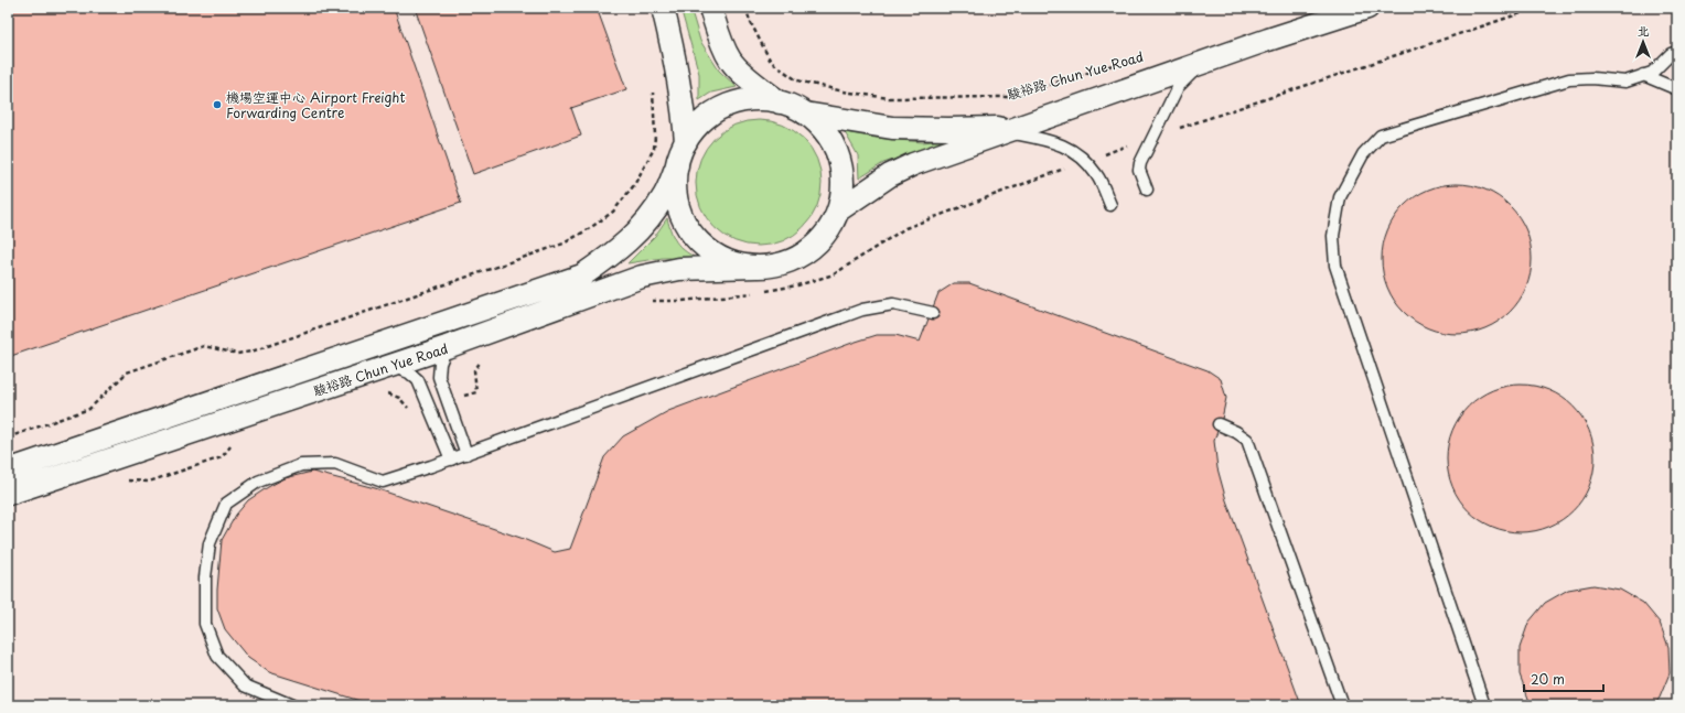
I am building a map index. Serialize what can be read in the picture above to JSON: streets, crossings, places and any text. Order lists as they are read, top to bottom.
{
  "streets": {
    "street": ["駿裕路 Chun Yue Road"]
  },
  "places": ["機場空運中心 Airport Freight Forwarding Centre"],
  "scale_bar": "20 m",
  "north": "top"
}
